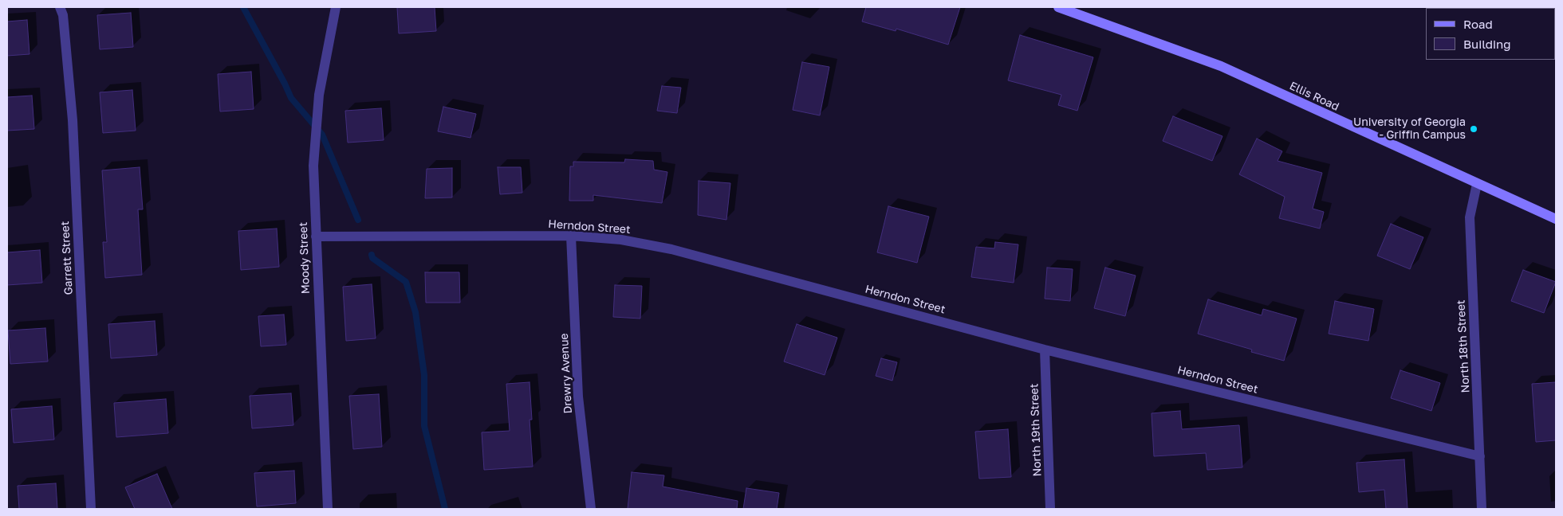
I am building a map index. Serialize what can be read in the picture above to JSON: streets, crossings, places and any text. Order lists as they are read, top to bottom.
{
  "streets": {
    "street": [
      "Ellis Road",
      "Herndon Street",
      "Garrett Street",
      "Moody Street",
      "North 18th Street",
      "Drewry Avenue",
      "North 19th Street"
    ]
  },
  "crossings": [
    ["Ellis Road", "North 18th Street"],
    ["Herndon Street", "Moody Street"],
    ["Herndon Street", "North 18th Street"],
    ["Herndon Street", "Drewry Avenue"],
    ["Herndon Street", "North 19th Street"]
  ],
  "places": ["University of Georgia - Griffin Campus"],
  "legend": ["Road", "Building"]
}
